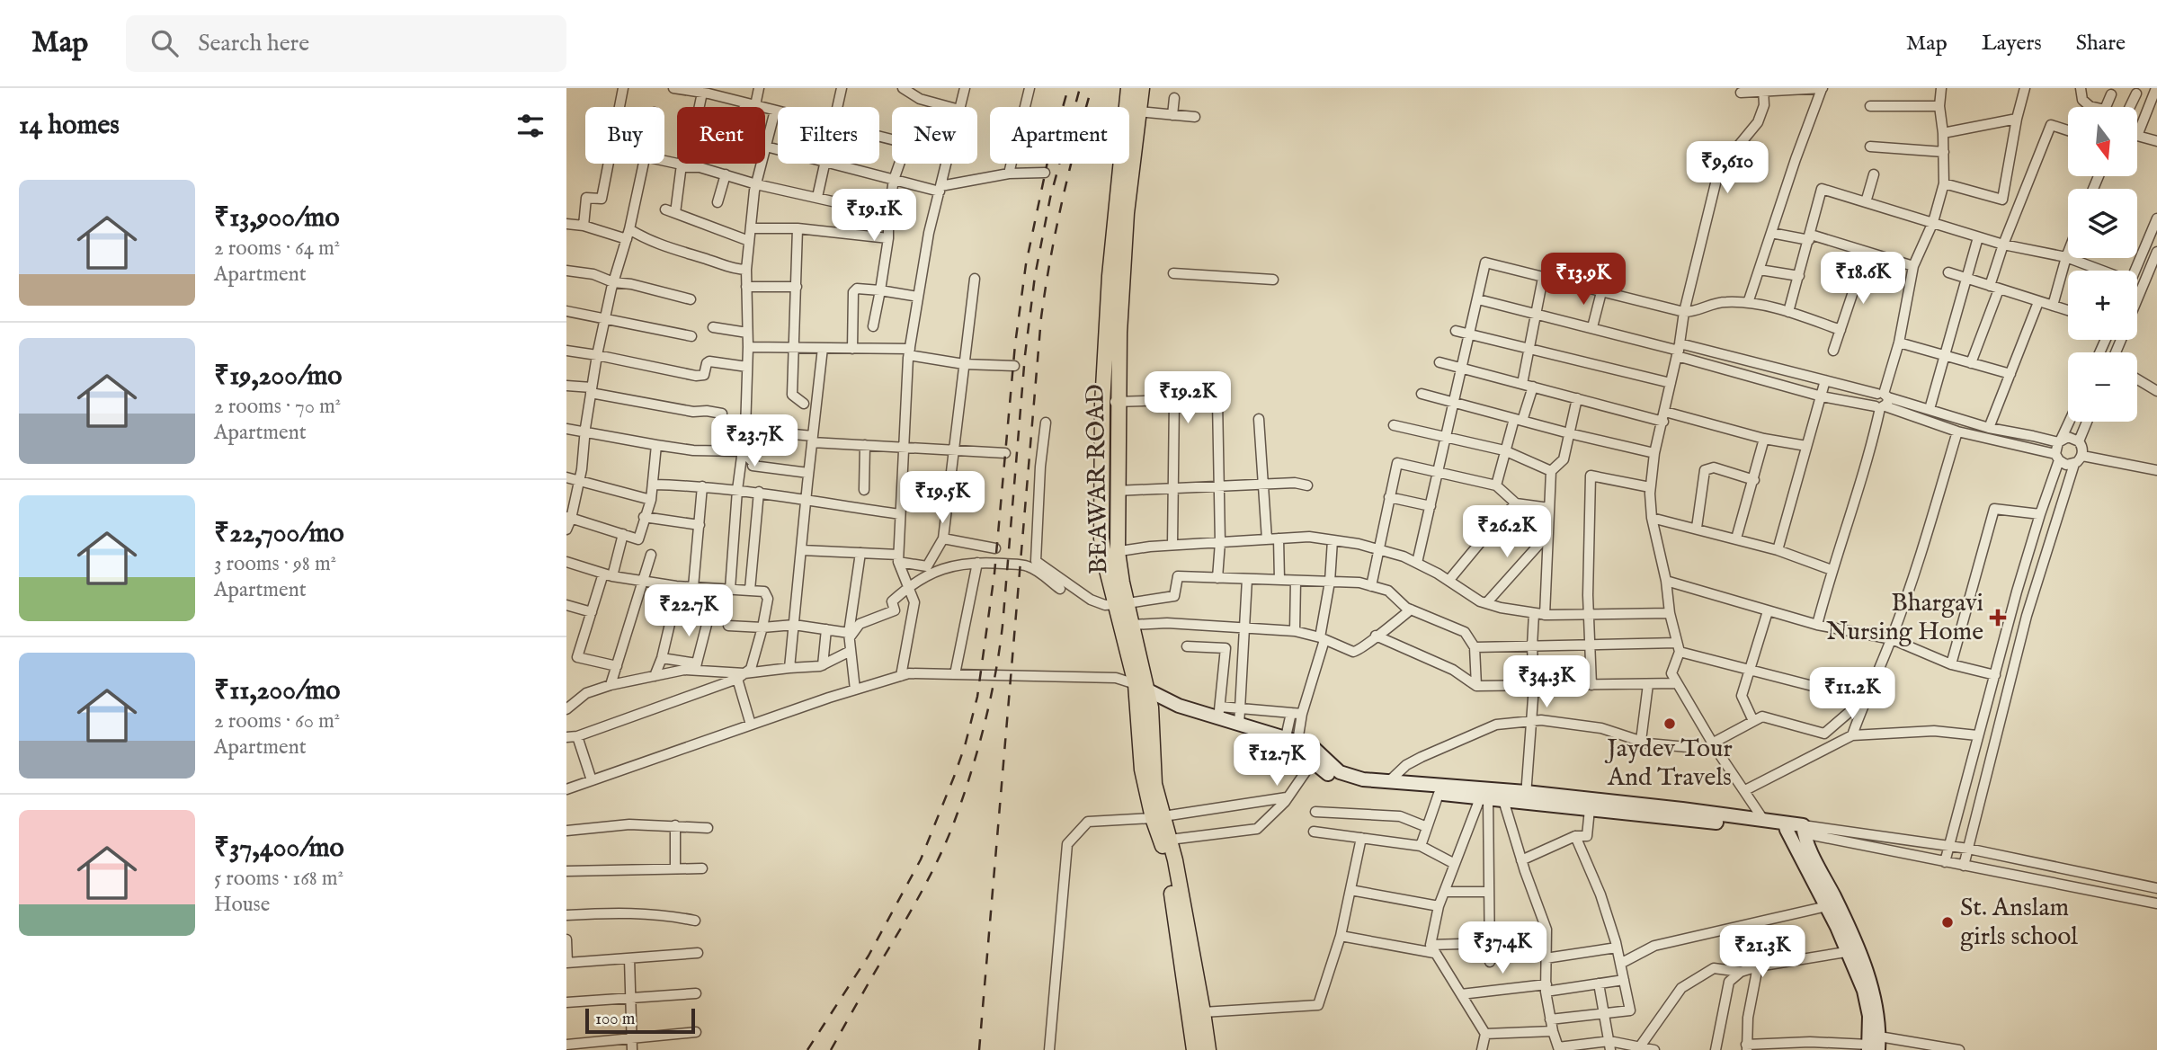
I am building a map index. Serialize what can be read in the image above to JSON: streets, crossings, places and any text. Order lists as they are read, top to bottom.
{
  "streets": {
    "main road": ["BEAWAR ROAD"]
  },
  "places": {
    "health": ["Bhargavi Nursing Home"],
    "other": ["Jaydev Tour And Travels", "St. Anslam girls school"]
  },
  "scale_bar": "100 m",
  "north": "bottom",
  "page": {
    "header": "Map",
    "search": "Search here",
    "nav": ["Map", "Layers", "Share"],
    "heading": "14 homes",
    "map_buttons": ["+", "−"],
    "chip": [
      "Buy",
      "Rent",
      "Filters",
      "New",
      "Apartment"
    ],
    "price": [
      "₹9,610",
      "₹19.1K",
      "₹18.6K",
      "₹13.9K",
      "₹19.2K",
      "₹23.7K",
      "₹19.5K",
      "₹26.2K",
      "₹22.7K",
      "₹34.3K",
      "₹11.2K",
      "₹12.7K",
      "₹37.4K",
      "₹21.3K"
    ],
    "list": [
      {
        "name": "₹13,900/mo",
        "note": "2 rooms · 64 m² · Apartment"
      },
      {
        "name": "₹19,200/mo",
        "note": "2 rooms · 70 m² · Apartment"
      },
      {
        "name": "₹22,700/mo",
        "note": "3 rooms · 98 m² · Apartment"
      },
      {
        "name": "₹11,200/mo",
        "note": "2 rooms · 60 m² · Apartment"
      },
      {
        "name": "₹37,400/mo",
        "note": "5 rooms · 168 m² · House"
      }
    ],
    "scale": "100 m"
  }
}
